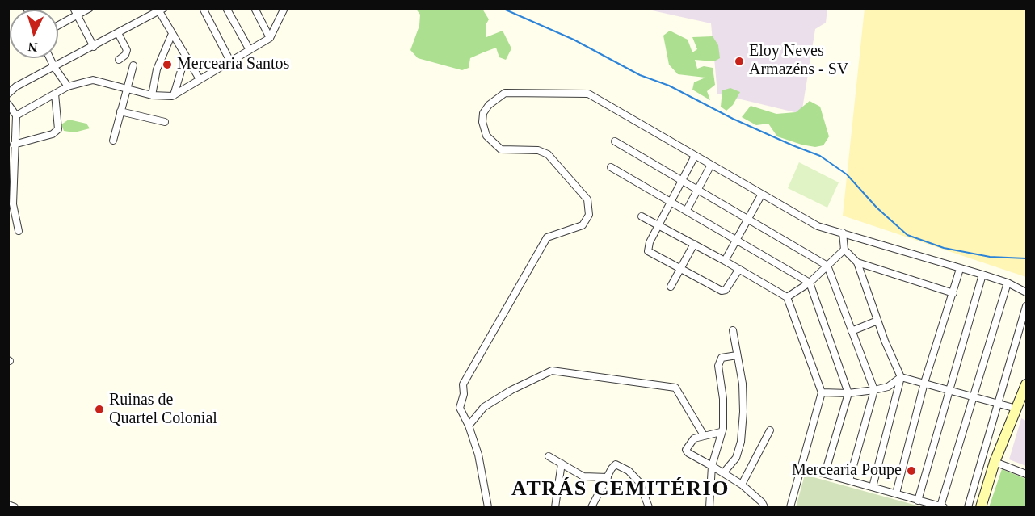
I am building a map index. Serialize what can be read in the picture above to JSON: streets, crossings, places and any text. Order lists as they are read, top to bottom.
{
  "districts": ["ATRÁS CEMITÉRIO"],
  "places": [
    "Eloy Neves Armazéns - SV",
    "Mercearia Santos",
    "Ruinas de Quartel Colonial",
    "Mercearia Poupe"
  ],
  "north": "bottom"
}
